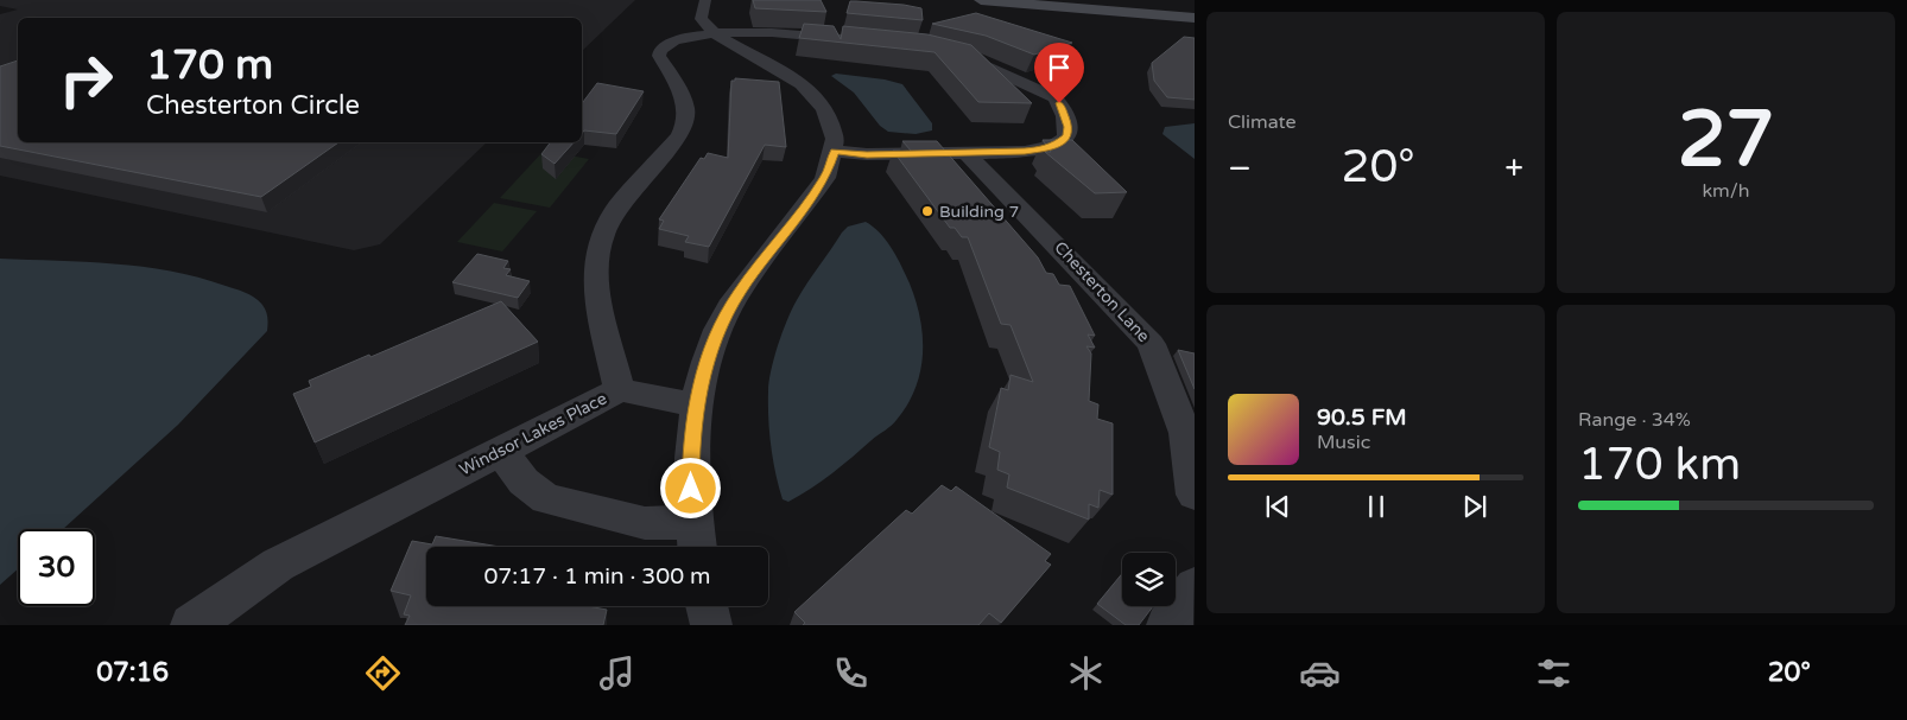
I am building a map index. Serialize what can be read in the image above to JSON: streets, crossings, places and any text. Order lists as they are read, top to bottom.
{
  "streets": {
    "street": ["Chesterton Lane", "Windsor Lakes Place"]
  },
  "places": ["Building 7"],
  "page": {
    "tile": [
      "Climate",
      ["27", "km/h"],
      ["Range · 34%", "170 km"]
    ],
    "turn": ["170 m", "Chesterton Circle"],
    "heat": ["−", "20°", "+"],
    "song": ["90.5 FM", "Music"],
    "limit": "30",
    "trip": "07:17 · 1 min · 300 m",
    "tabs": ["07:16", "20°"]
  }
}
